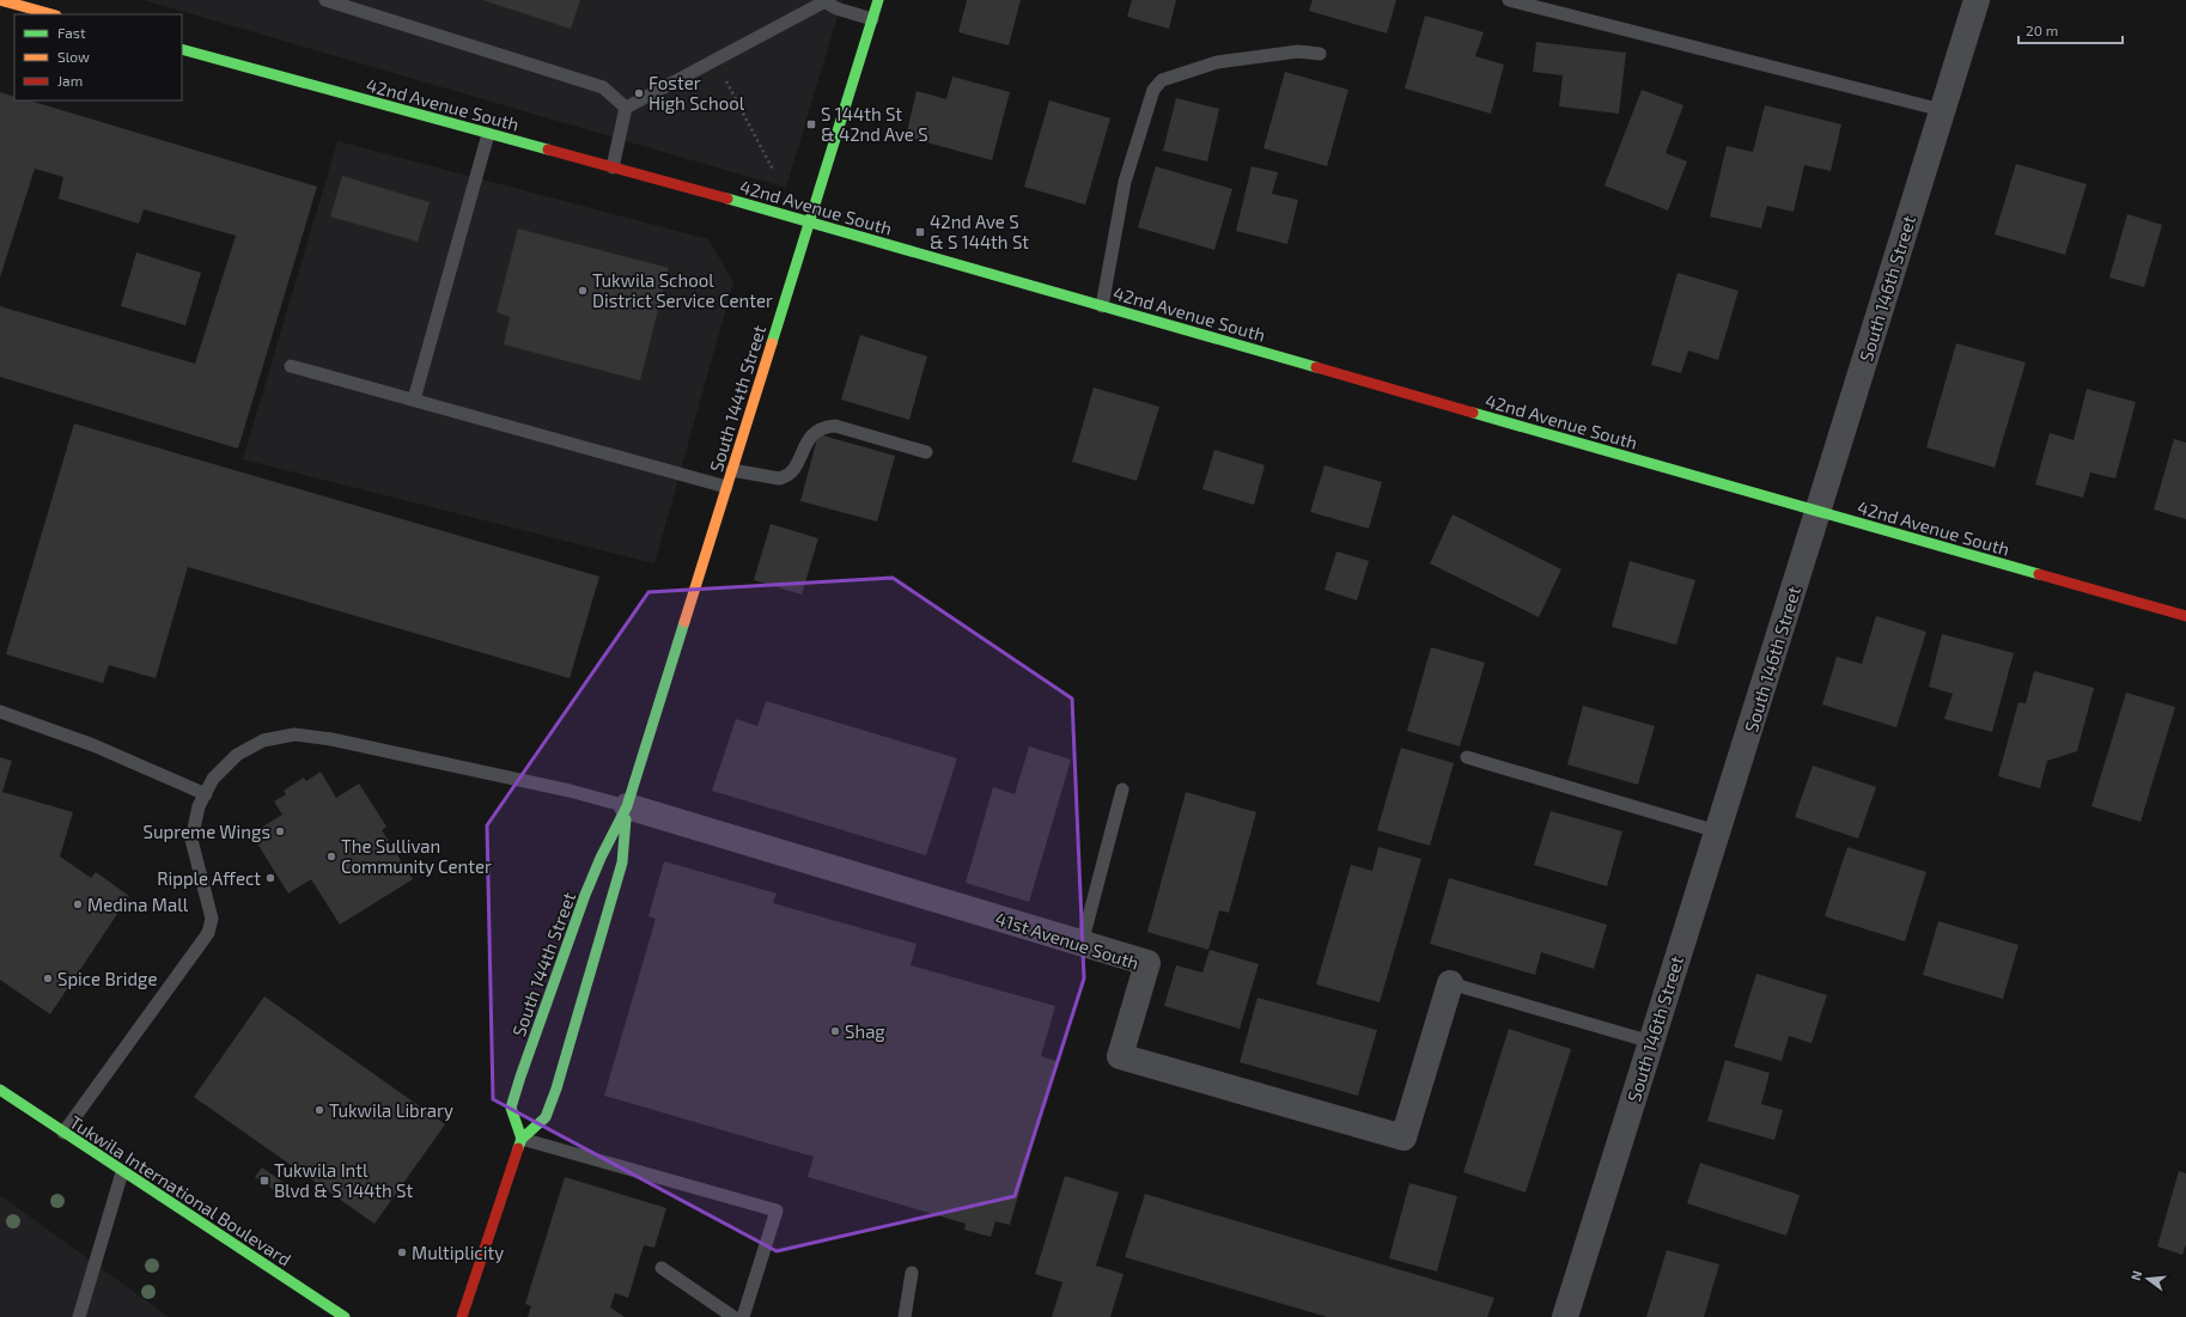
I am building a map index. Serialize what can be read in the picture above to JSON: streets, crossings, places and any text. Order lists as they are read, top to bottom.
{
  "streets": {
    "street": [
      "42nd Avenue South",
      "South 146th Street",
      "South 144th Street",
      "41st Avenue South",
      "Tukwila International Boulevard"
    ]
  },
  "crossings": [
    ["42nd Avenue South", "South 146th Street"],
    ["42nd Avenue South", "South 144th Street"],
    ["South 144th Street", "41st Avenue South"]
  ],
  "places": {
    "other": [
      "Foster High School",
      "Tukwila School District Service Center",
      "Supreme Wings",
      "The Sullivan Community Center",
      "Ripple Affect",
      "Medina Mall",
      "Spice Bridge",
      "Shag",
      "Tukwila Library",
      "Multiplicity"
    ],
    "transit": ["S 144th St & 42nd Ave S", "42nd Ave S & S 144th St", "Tukwila Intl Blvd & S 144th St"]
  },
  "legend": ["Fast", "Slow", "Jam"],
  "scale_bar": "20 m",
  "north": "left"
}
